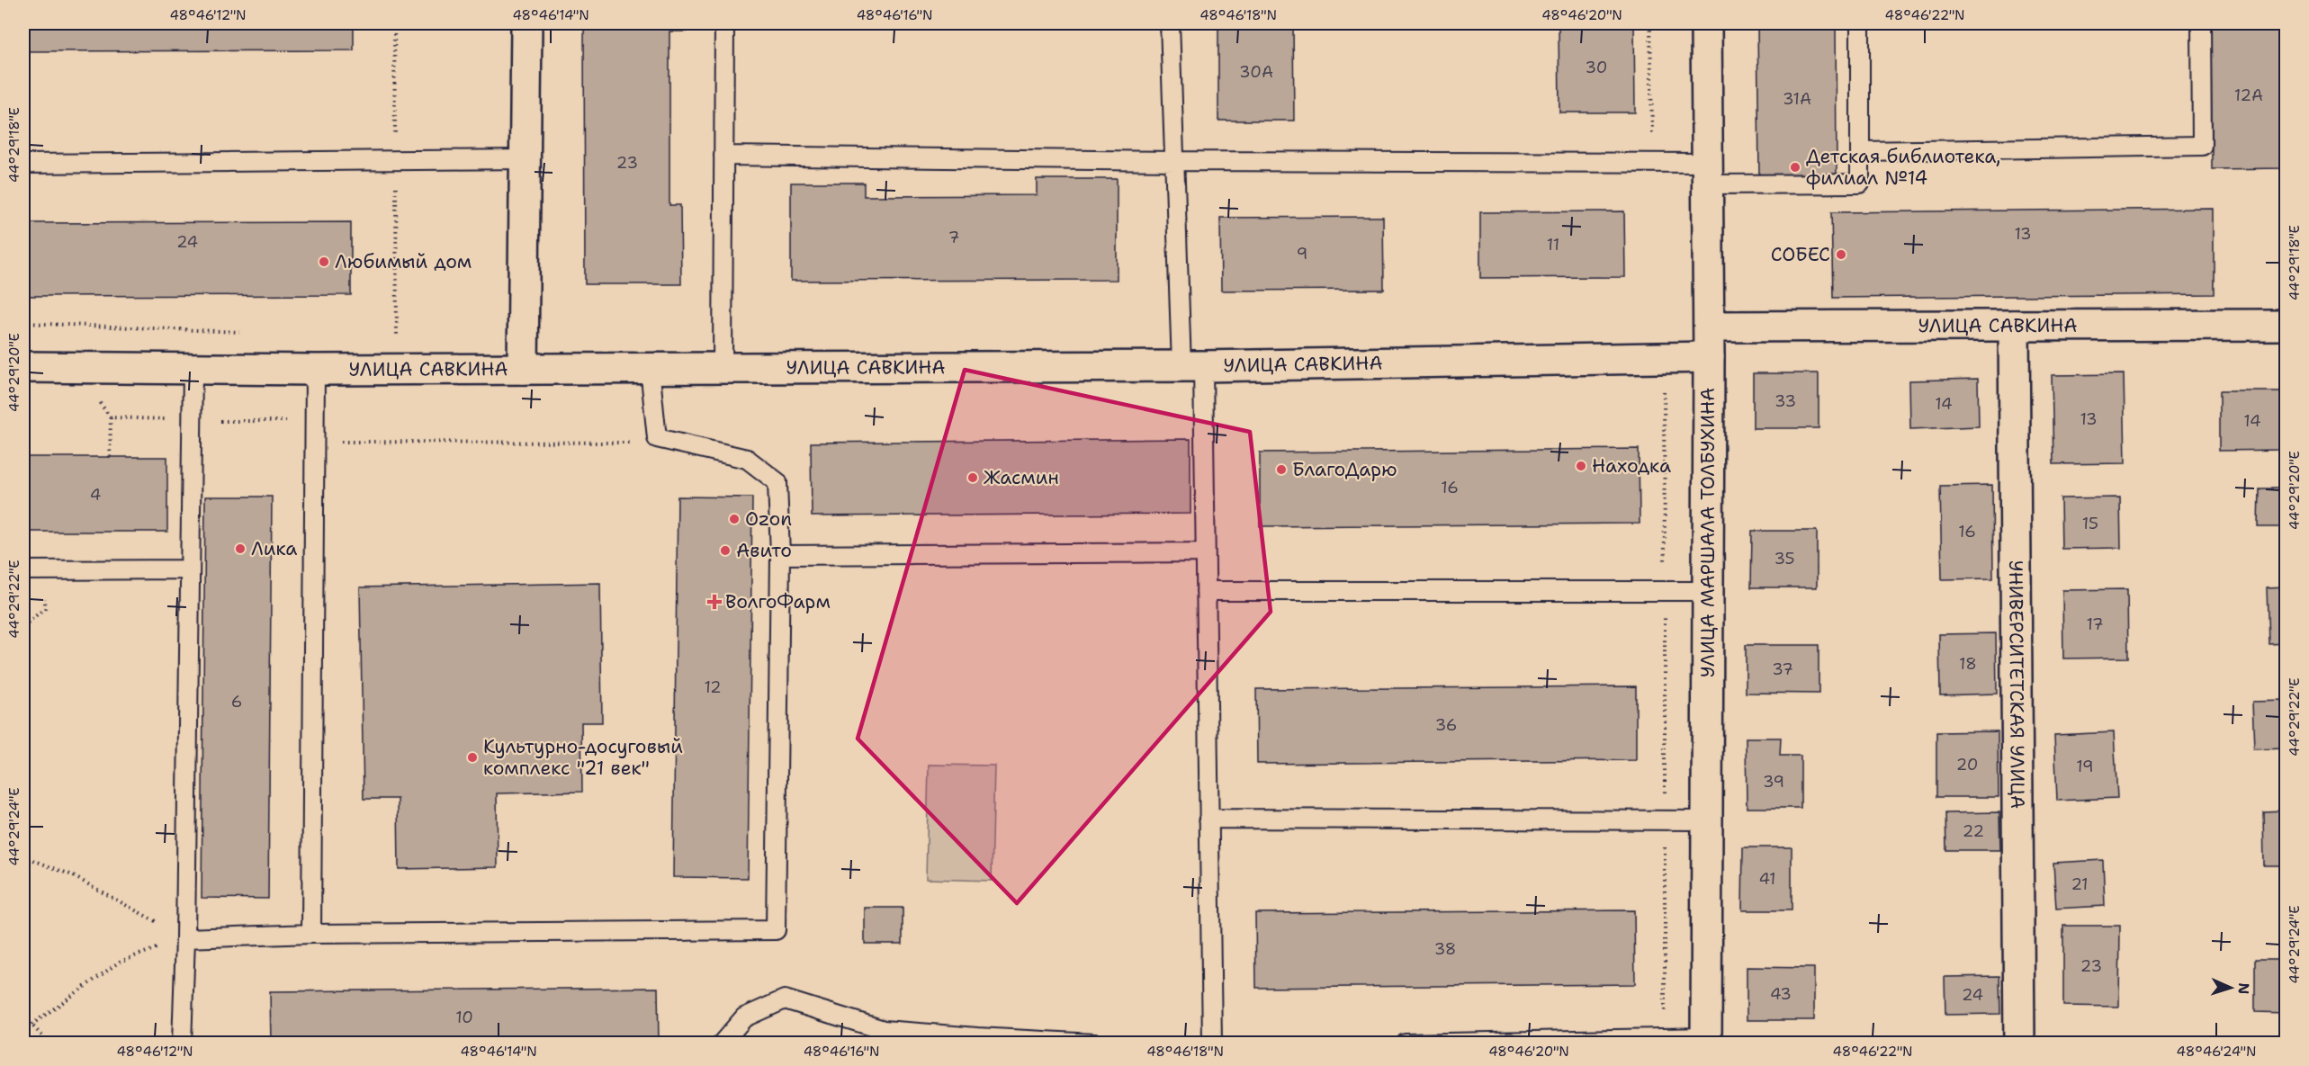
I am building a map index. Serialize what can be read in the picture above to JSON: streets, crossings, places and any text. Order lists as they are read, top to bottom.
{
  "streets": {
    "street": ["УЛИЦА САВКИНА", "УЛИЦА МАРШАЛА ТОЛБУХИНА", "УНИВЕРСИТЕТСКАЯ УЛИЦА"]
  },
  "crossings": [
    ["УЛИЦА САВКИНА", "УЛИЦА МАРШАЛА ТОЛБУХИНА"],
    ["УЛИЦА САВКИНА", "УНИВЕРСИТЕТСКАЯ УЛИЦА"]
  ],
  "places": {
    "other": [
      "Детская библиотека, филиал №14",
      "СОБЕС",
      "Любимый дом",
      "Находка",
      "БлагоДарю",
      "Жасмин",
      "Ozon",
      "Лика",
      "Авито",
      "Культурно-досуговый комплекс \"21 век\""
    ],
    "health": ["ВолгоФарм"]
  },
  "house_numbers": [
    "30",
    "30А",
    "12А",
    "31А",
    "23",
    "13",
    "7",
    "24",
    "11",
    "9",
    "33",
    "14",
    "13",
    "14",
    "16",
    "4",
    "15",
    "16",
    "35",
    "17",
    "18",
    "37",
    "12",
    "6",
    "36",
    "20",
    "19",
    "39",
    "22",
    "41",
    "21",
    "38",
    "23",
    "43",
    "24",
    "10"
  ],
  "north": "right",
  "coordinates": [
    "48°46'12\"N",
    "48°46'14\"N",
    "48°46'16\"N",
    "48°46'18\"N",
    "48°46'20\"N",
    "48°46'22\"N",
    "44°29'18\"E",
    "44°29'20\"E",
    "44°29'22\"E",
    "44°29'24\"E",
    "48°46'24\"N"
  ]
}
